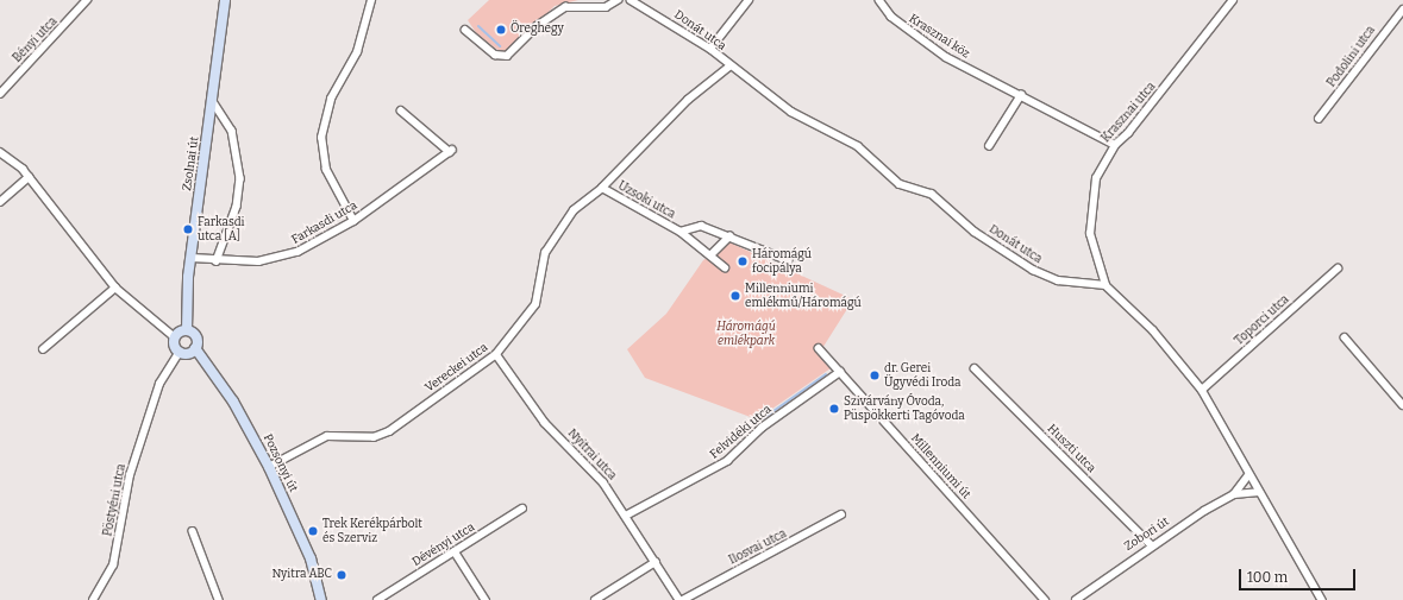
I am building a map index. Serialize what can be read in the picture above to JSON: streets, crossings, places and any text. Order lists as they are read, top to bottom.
{
  "streets": {
    "street": [
      "Donát utca",
      "Krasznai köz",
      "Bényi utca",
      "Podolini utca",
      "Krasznai utca",
      "Zsolnai út",
      "Uzsoki utca",
      "Farkasdi utca",
      "Toporci utca",
      "Vereckei utca",
      "Felvidéki utca",
      "Huszti utca",
      "Nyitrai utca",
      "Pozsonyi út",
      "Millenniumi út",
      "Pöstyéni utca",
      "Zobori út",
      "Dévényi utca",
      "Ilosvai utca"
    ]
  },
  "crossings": [
    ["Donát utca", "Krasznai utca"],
    ["Donát utca", "Vereckei utca"],
    ["Krasznai köz", "Krasznai utca"],
    ["Zsolnai út", "Farkasdi utca"],
    ["Zsolnai út", "Pozsonyi út"],
    ["Uzsoki utca", "Vereckei utca"],
    ["Vereckei utca", "Nyitrai utca"],
    ["Vereckei utca", "Pozsonyi út"],
    ["Felvidéki utca", "Nyitrai utca"],
    ["Felvidéki utca", "Millenniumi út"],
    ["Huszti utca", "Zobori út"]
  ],
  "parks": ["Háromágú emlékpark"],
  "places": [
    "Öreghegy",
    "Farkasdi utca [A]",
    "Háromágú focipálya",
    "Millenniumi emlékmű/Háromágú",
    "dr. Gerei Ügyvédi Iroda",
    "Szivárvány Óvoda, Püspökkerti Tagóvoda",
    "Trek Kerékpárbolt és Szerviz",
    "Nyitra ABC"
  ],
  "scale_bar": "100 m"
}
